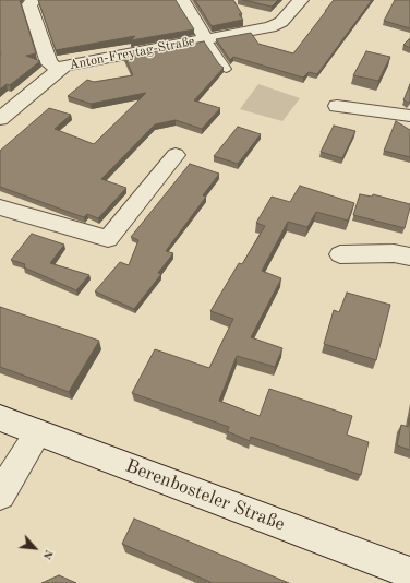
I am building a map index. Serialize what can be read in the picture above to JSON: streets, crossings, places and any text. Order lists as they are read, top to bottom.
{
  "streets": {
    "street": ["Anton-Freytag-Straße", "Berenbosteler Straße"]
  },
  "north": "bottom right"
}
